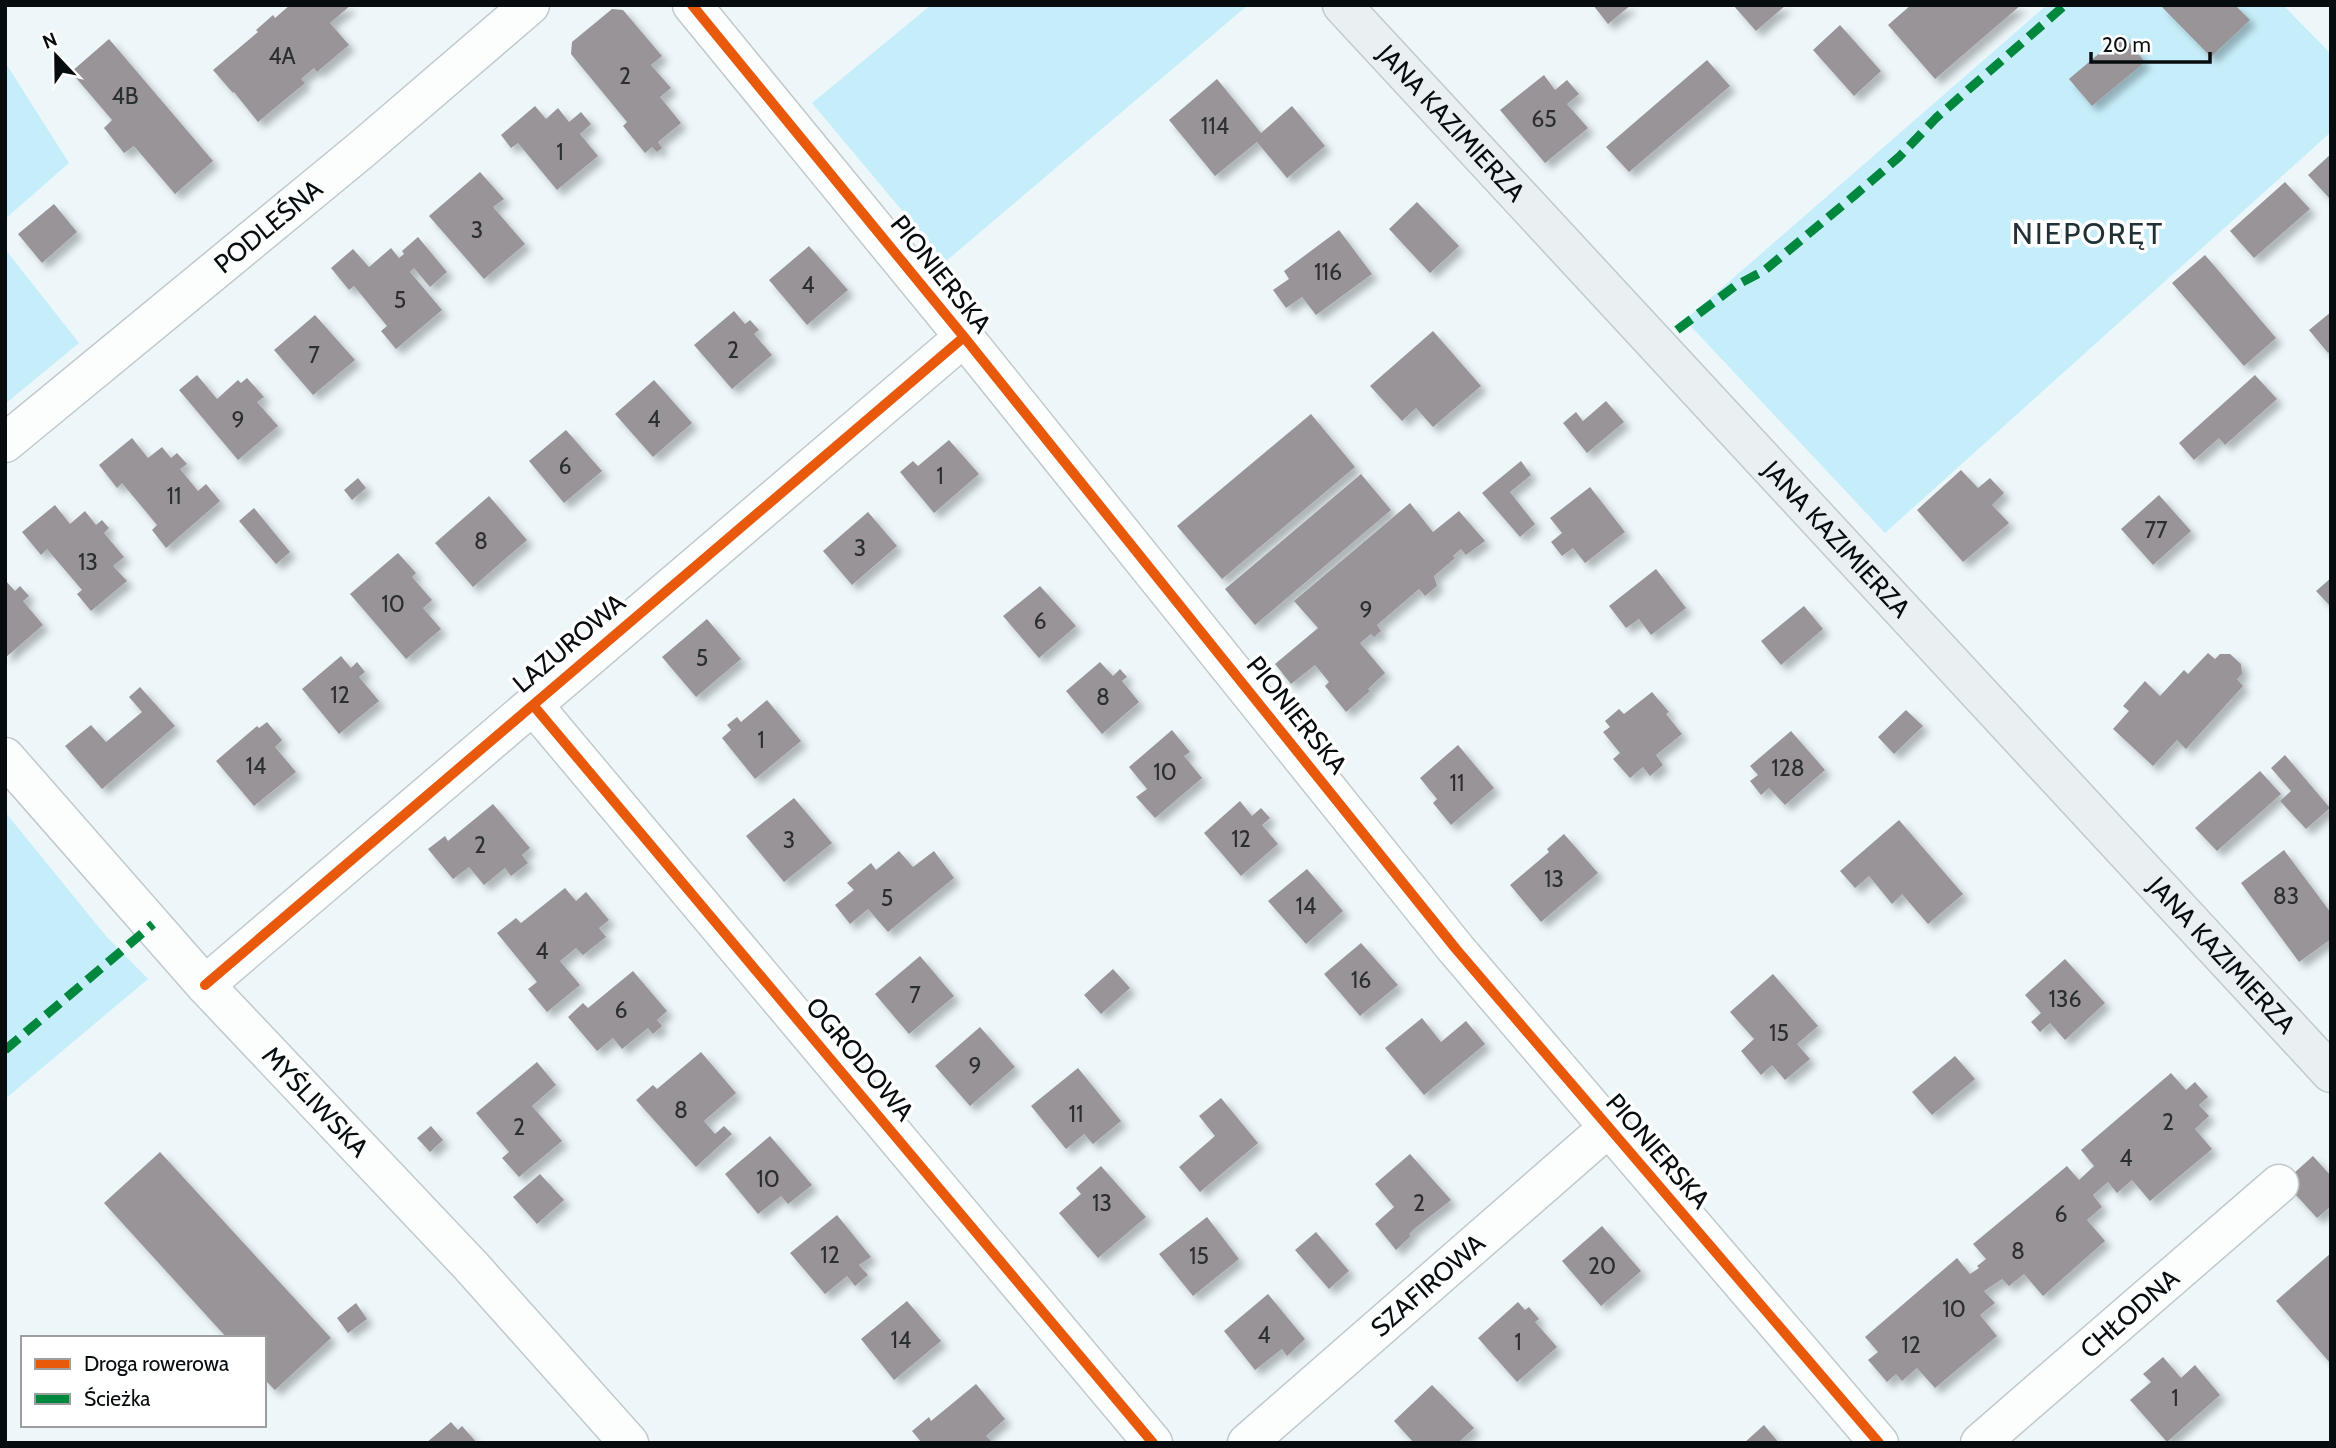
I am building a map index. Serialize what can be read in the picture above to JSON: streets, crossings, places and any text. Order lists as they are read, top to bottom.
{
  "streets": {
    "main road": ["JANA KAZIMIERZA"],
    "street": [
      "PODLEŚNA",
      "PIONIERSKA",
      "LAZUROWA",
      "OGRODOWA",
      "MYŚLIWSKA",
      "SZAFIROWA",
      "CHŁODNA"
    ]
  },
  "crossings": [
    ["PIONIERSKA", "LAZUROWA"],
    ["PIONIERSKA", "SZAFIROWA"],
    ["LAZUROWA", "OGRODOWA"],
    ["LAZUROWA", "MYŚLIWSKA"]
  ],
  "districts": ["NIEPORĘT"],
  "house_numbers": [
    "4A",
    "2",
    "4B",
    "65",
    "114",
    "1",
    "3",
    "116",
    "4",
    "5",
    "2",
    "7",
    "4",
    "9",
    "6",
    "1",
    "11",
    "77",
    "8",
    "3",
    "13",
    "10",
    "9",
    "6",
    "5",
    "12",
    "8",
    "1",
    "14",
    "128",
    "10",
    "11",
    "12",
    "3",
    "2",
    "13",
    "83",
    "5",
    "14",
    "4",
    "16",
    "7",
    "136",
    "6",
    "15",
    "9",
    "8",
    "11",
    "2",
    "2",
    "4",
    "10",
    "13",
    "2",
    "6",
    "8",
    "12",
    "15",
    "20",
    "10",
    "4",
    "14",
    "1",
    "12",
    "1"
  ],
  "legend": ["Droga rowerowa", "Ścieżka"],
  "scale_bar": "20 m",
  "north": "top"
}
